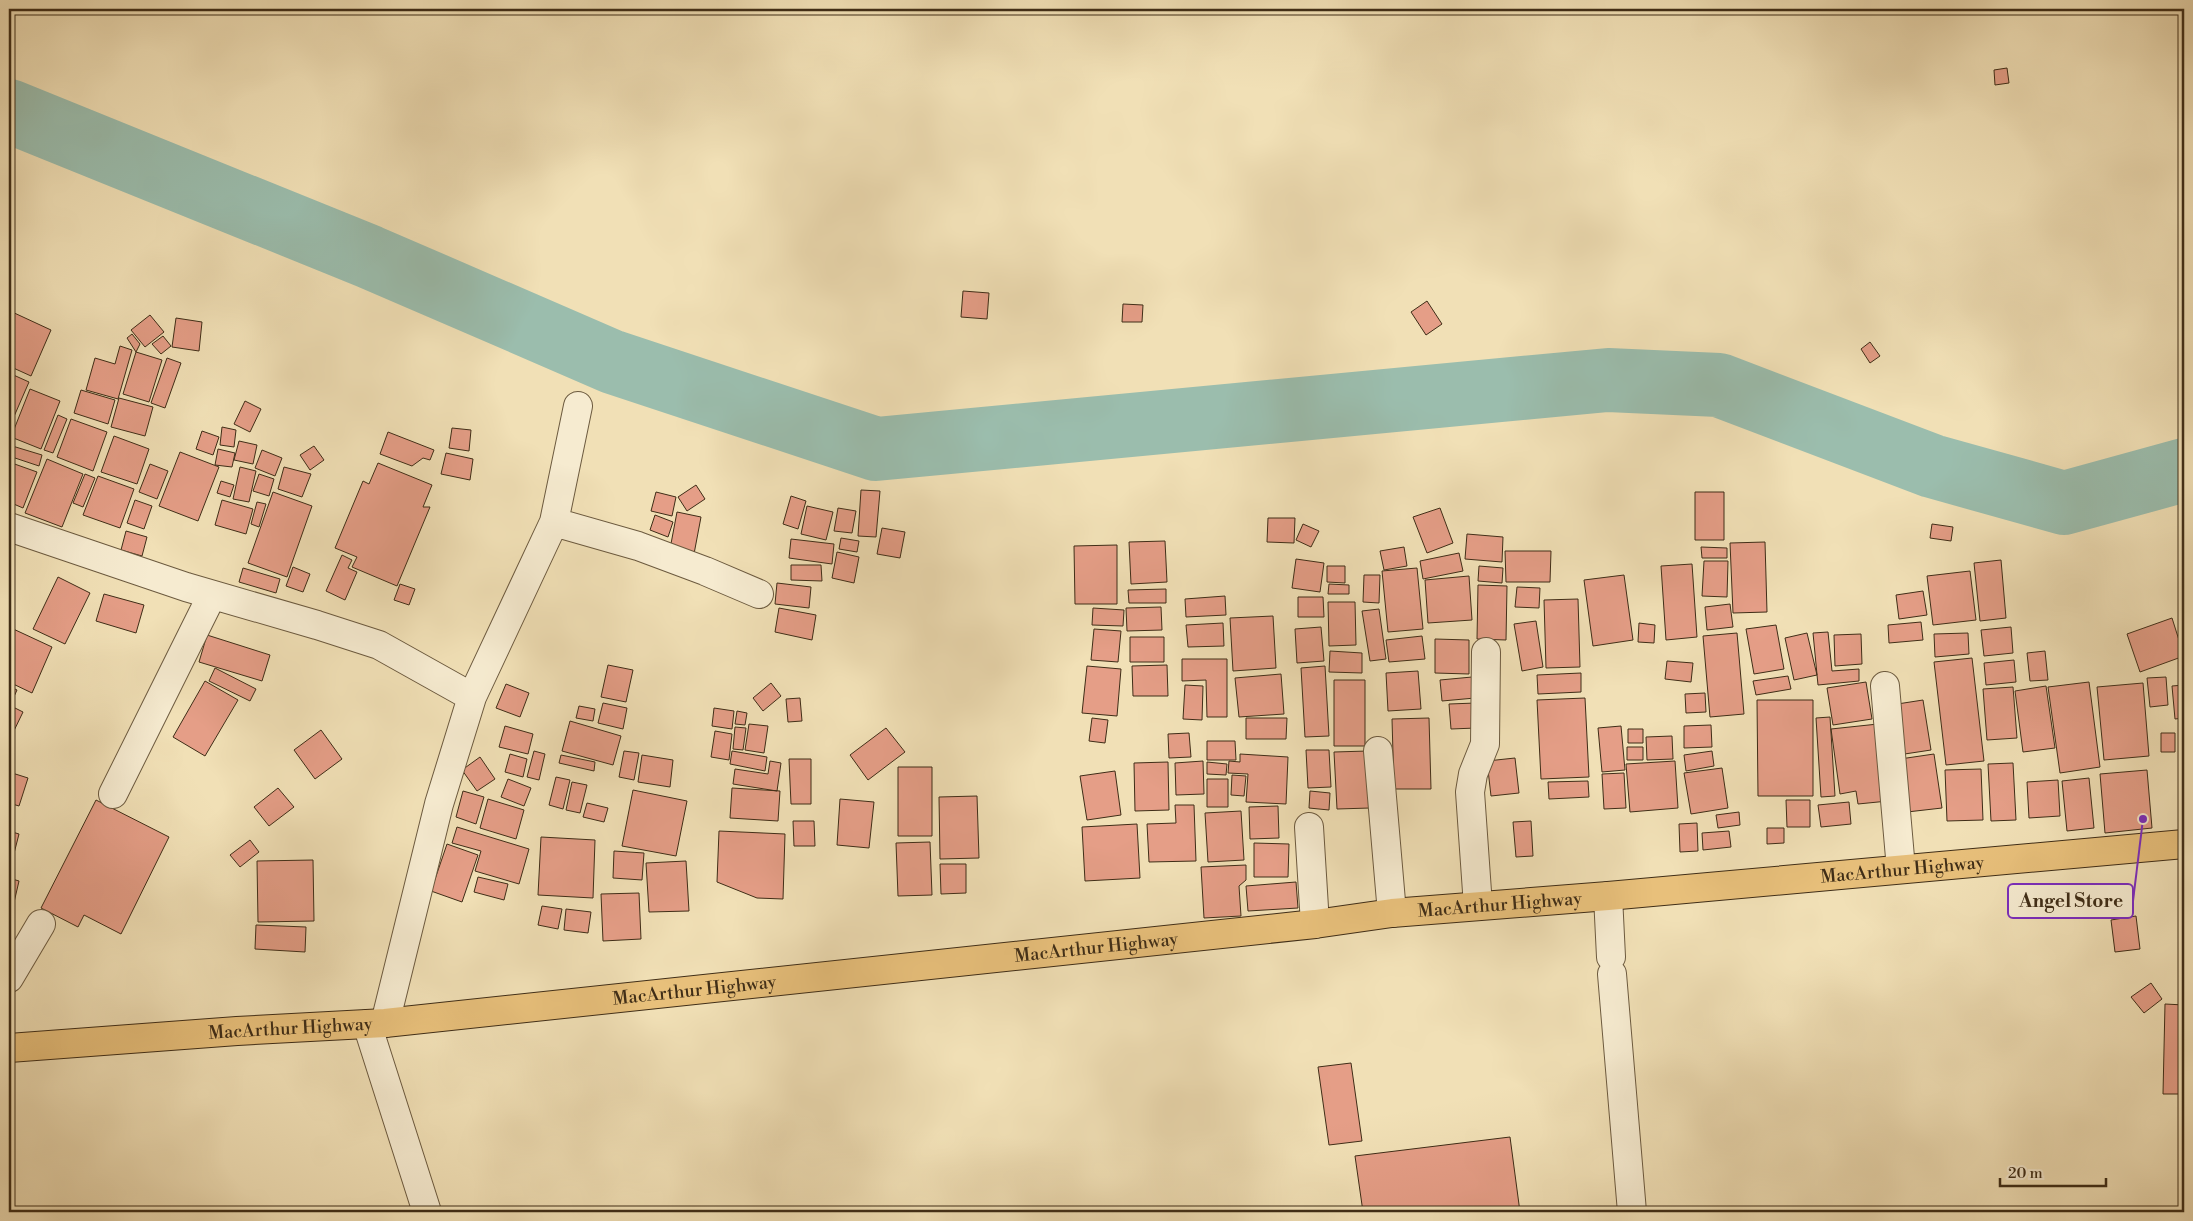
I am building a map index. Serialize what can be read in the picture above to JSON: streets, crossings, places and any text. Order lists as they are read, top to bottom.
{
  "streets": {
    "highway": ["MacArthur Highway"]
  },
  "places": ["Angel Store"],
  "scale_bar": "20 m"
}
